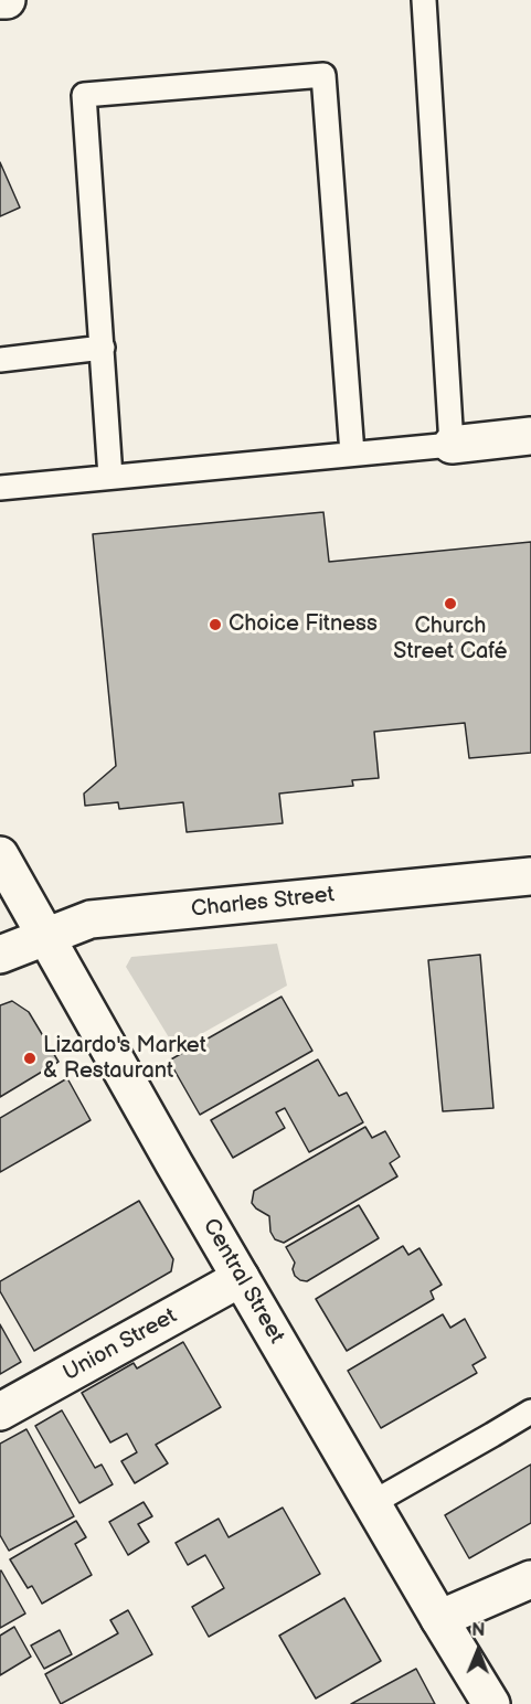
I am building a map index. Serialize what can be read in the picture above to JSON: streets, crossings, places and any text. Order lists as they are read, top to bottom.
{
  "streets": {
    "street": ["Charles Street", "Central Street", "Union Street"]
  },
  "crossings": [
    ["Charles Street", "Central Street"],
    ["Central Street", "Union Street"]
  ],
  "places": ["Church Street Café", "Choice Fitness", "Lizardo's Market & Restaurant"],
  "north": "top"
}
